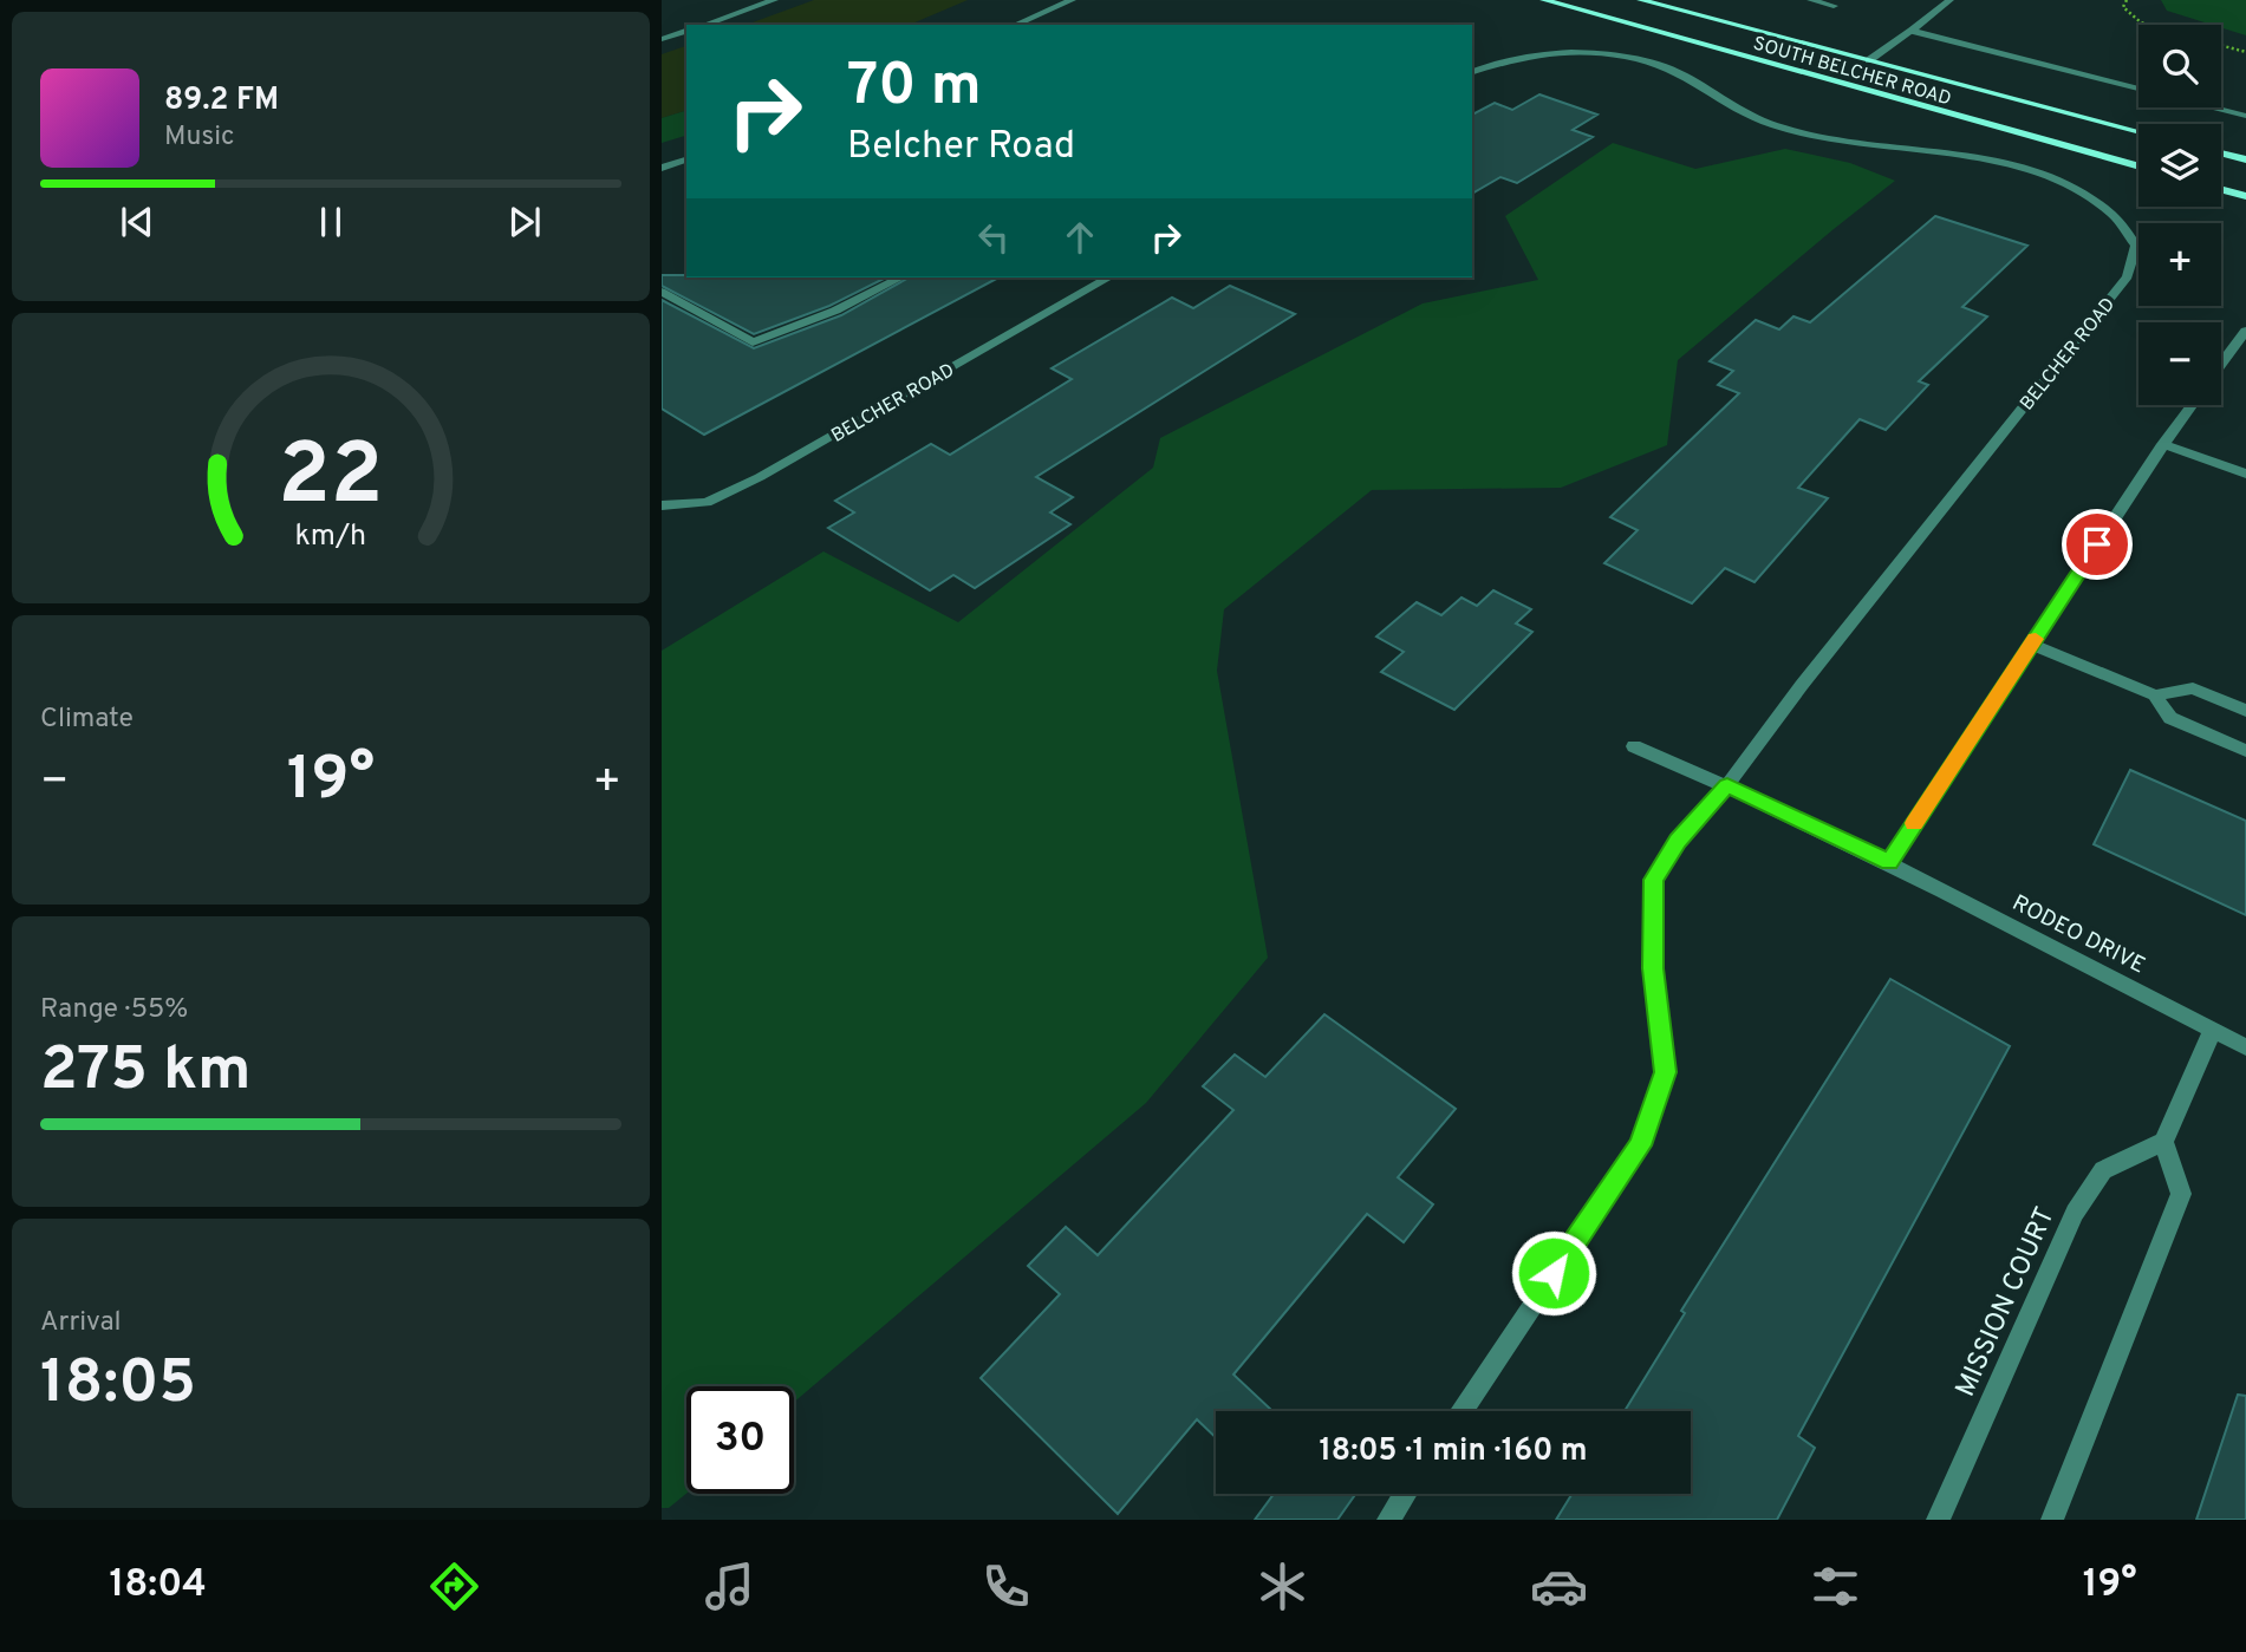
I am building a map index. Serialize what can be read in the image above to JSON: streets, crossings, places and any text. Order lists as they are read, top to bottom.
{
  "streets": {
    "main road": ["SOUTH BELCHER ROAD"],
    "street": ["BELCHER ROAD", "RODEO DRIVE", "MISSION COURT"]
  },
  "page": {
    "map_buttons": ["+", "−"],
    "turn": ["70 m", "Belcher Road"],
    "song": ["89.2 FM", "Music"],
    "tile": [
      "Climate",
      ["Range · 55%", "275 km"],
      ["Arrival", "18:05"]
    ],
    "heat": ["−", "19°", "+"],
    "limit": "30",
    "trip": "18:05 · 1 min · 160 m",
    "tabs": ["18:04", "19°"],
    "gauge": ["22", "km/h"]
  }
}
